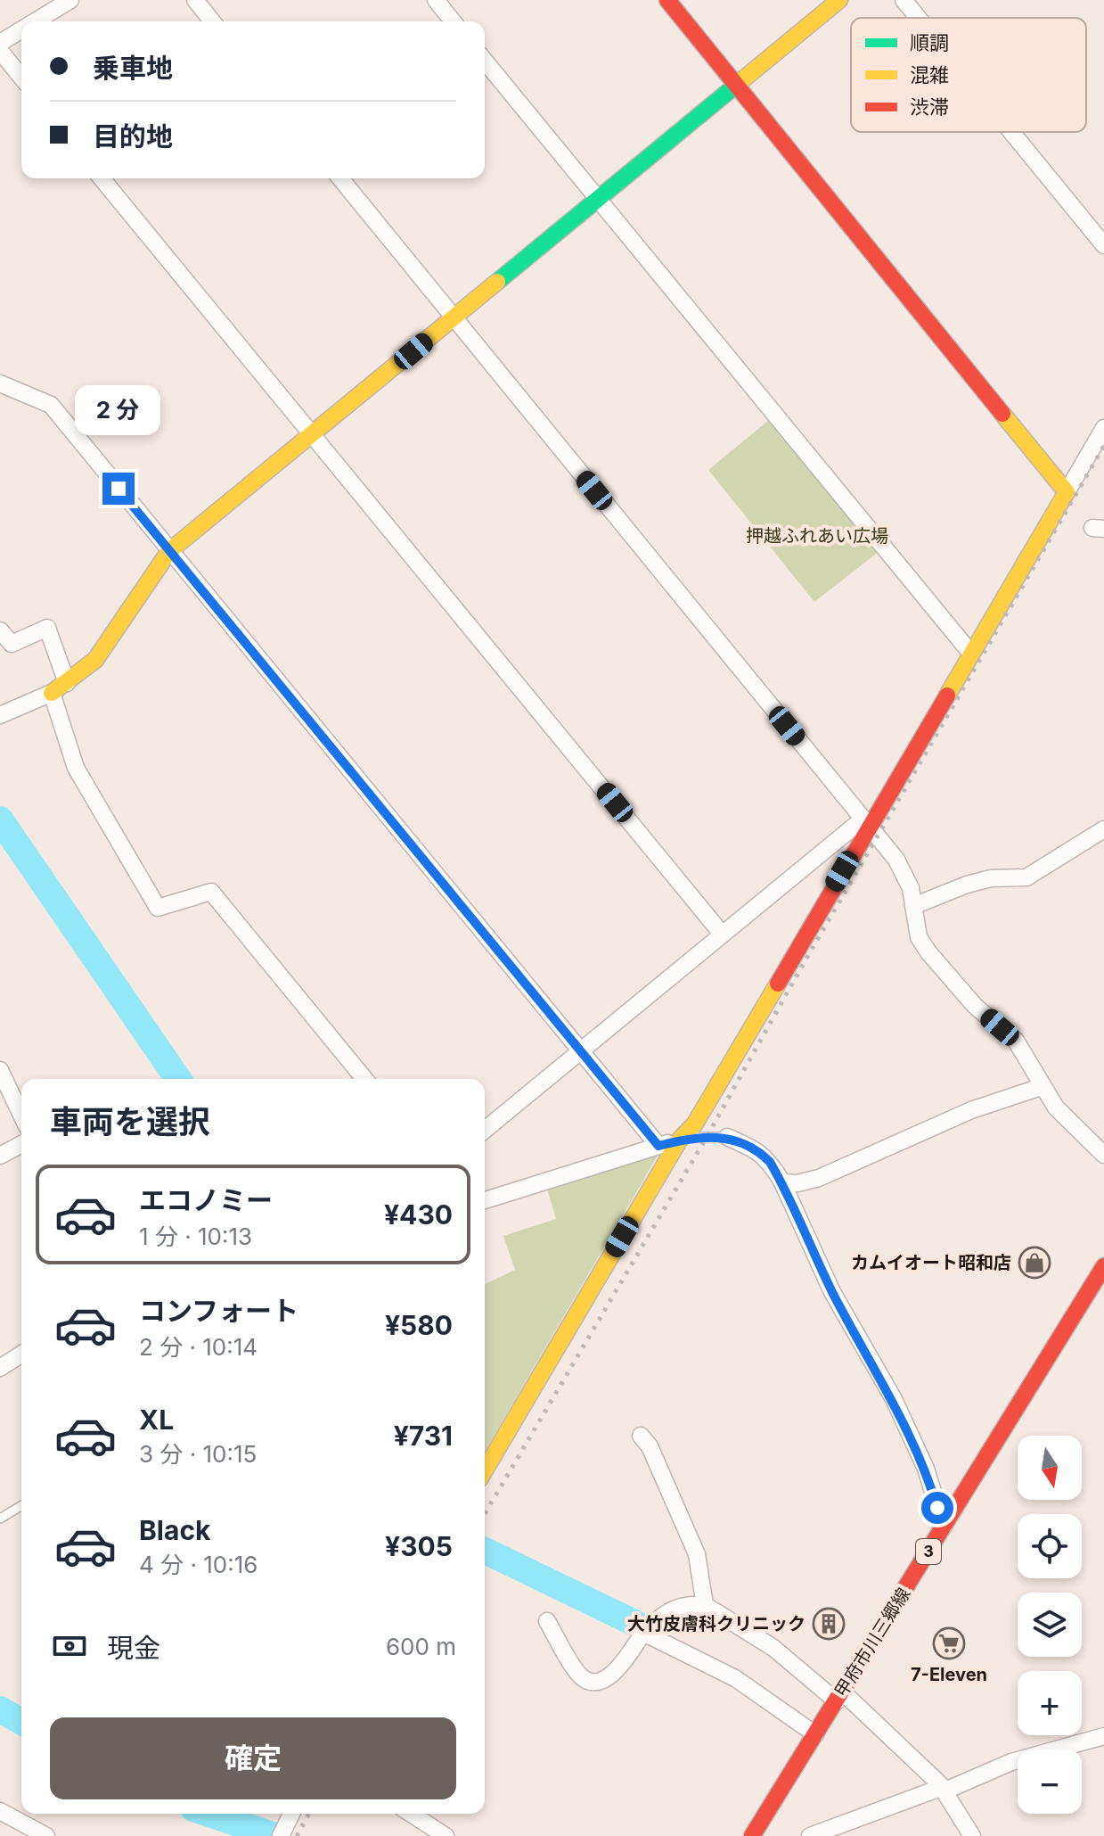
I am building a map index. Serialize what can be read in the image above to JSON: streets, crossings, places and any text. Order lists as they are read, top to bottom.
{
  "streets": {
    "street": ["3", "甲府市川三郷線"]
  },
  "parks": ["押越ふれあい広場"],
  "places": {
    "shop": ["カムイオート昭和店"],
    "building": ["大竹皮膚科クリニック"],
    "supermarket": ["7-Eleven"]
  },
  "legend": ["順調", "混雑", "渋滞"],
  "north": "bottom",
  "page": {
    "banner": ["乗車地", "目的地"],
    "bubble": "2 分",
    "heading": "車両を選択",
    "list": [
      {
        "name": "エコノミー",
        "note": "1 分 · 10:13",
        "value": "¥430"
      },
      {
        "name": "コンフォート",
        "note": "2 分 · 10:14",
        "value": "¥580"
      },
      {
        "name": "XL",
        "note": "3 分 · 10:15",
        "value": "¥731"
      },
      {
        "name": "Black",
        "note": "4 分 · 10:16",
        "value": "¥305"
      }
    ],
    "map_buttons": ["+", "−"],
    "pay": ["現金", "600 m"],
    "buttons": "確定"
  }
}
